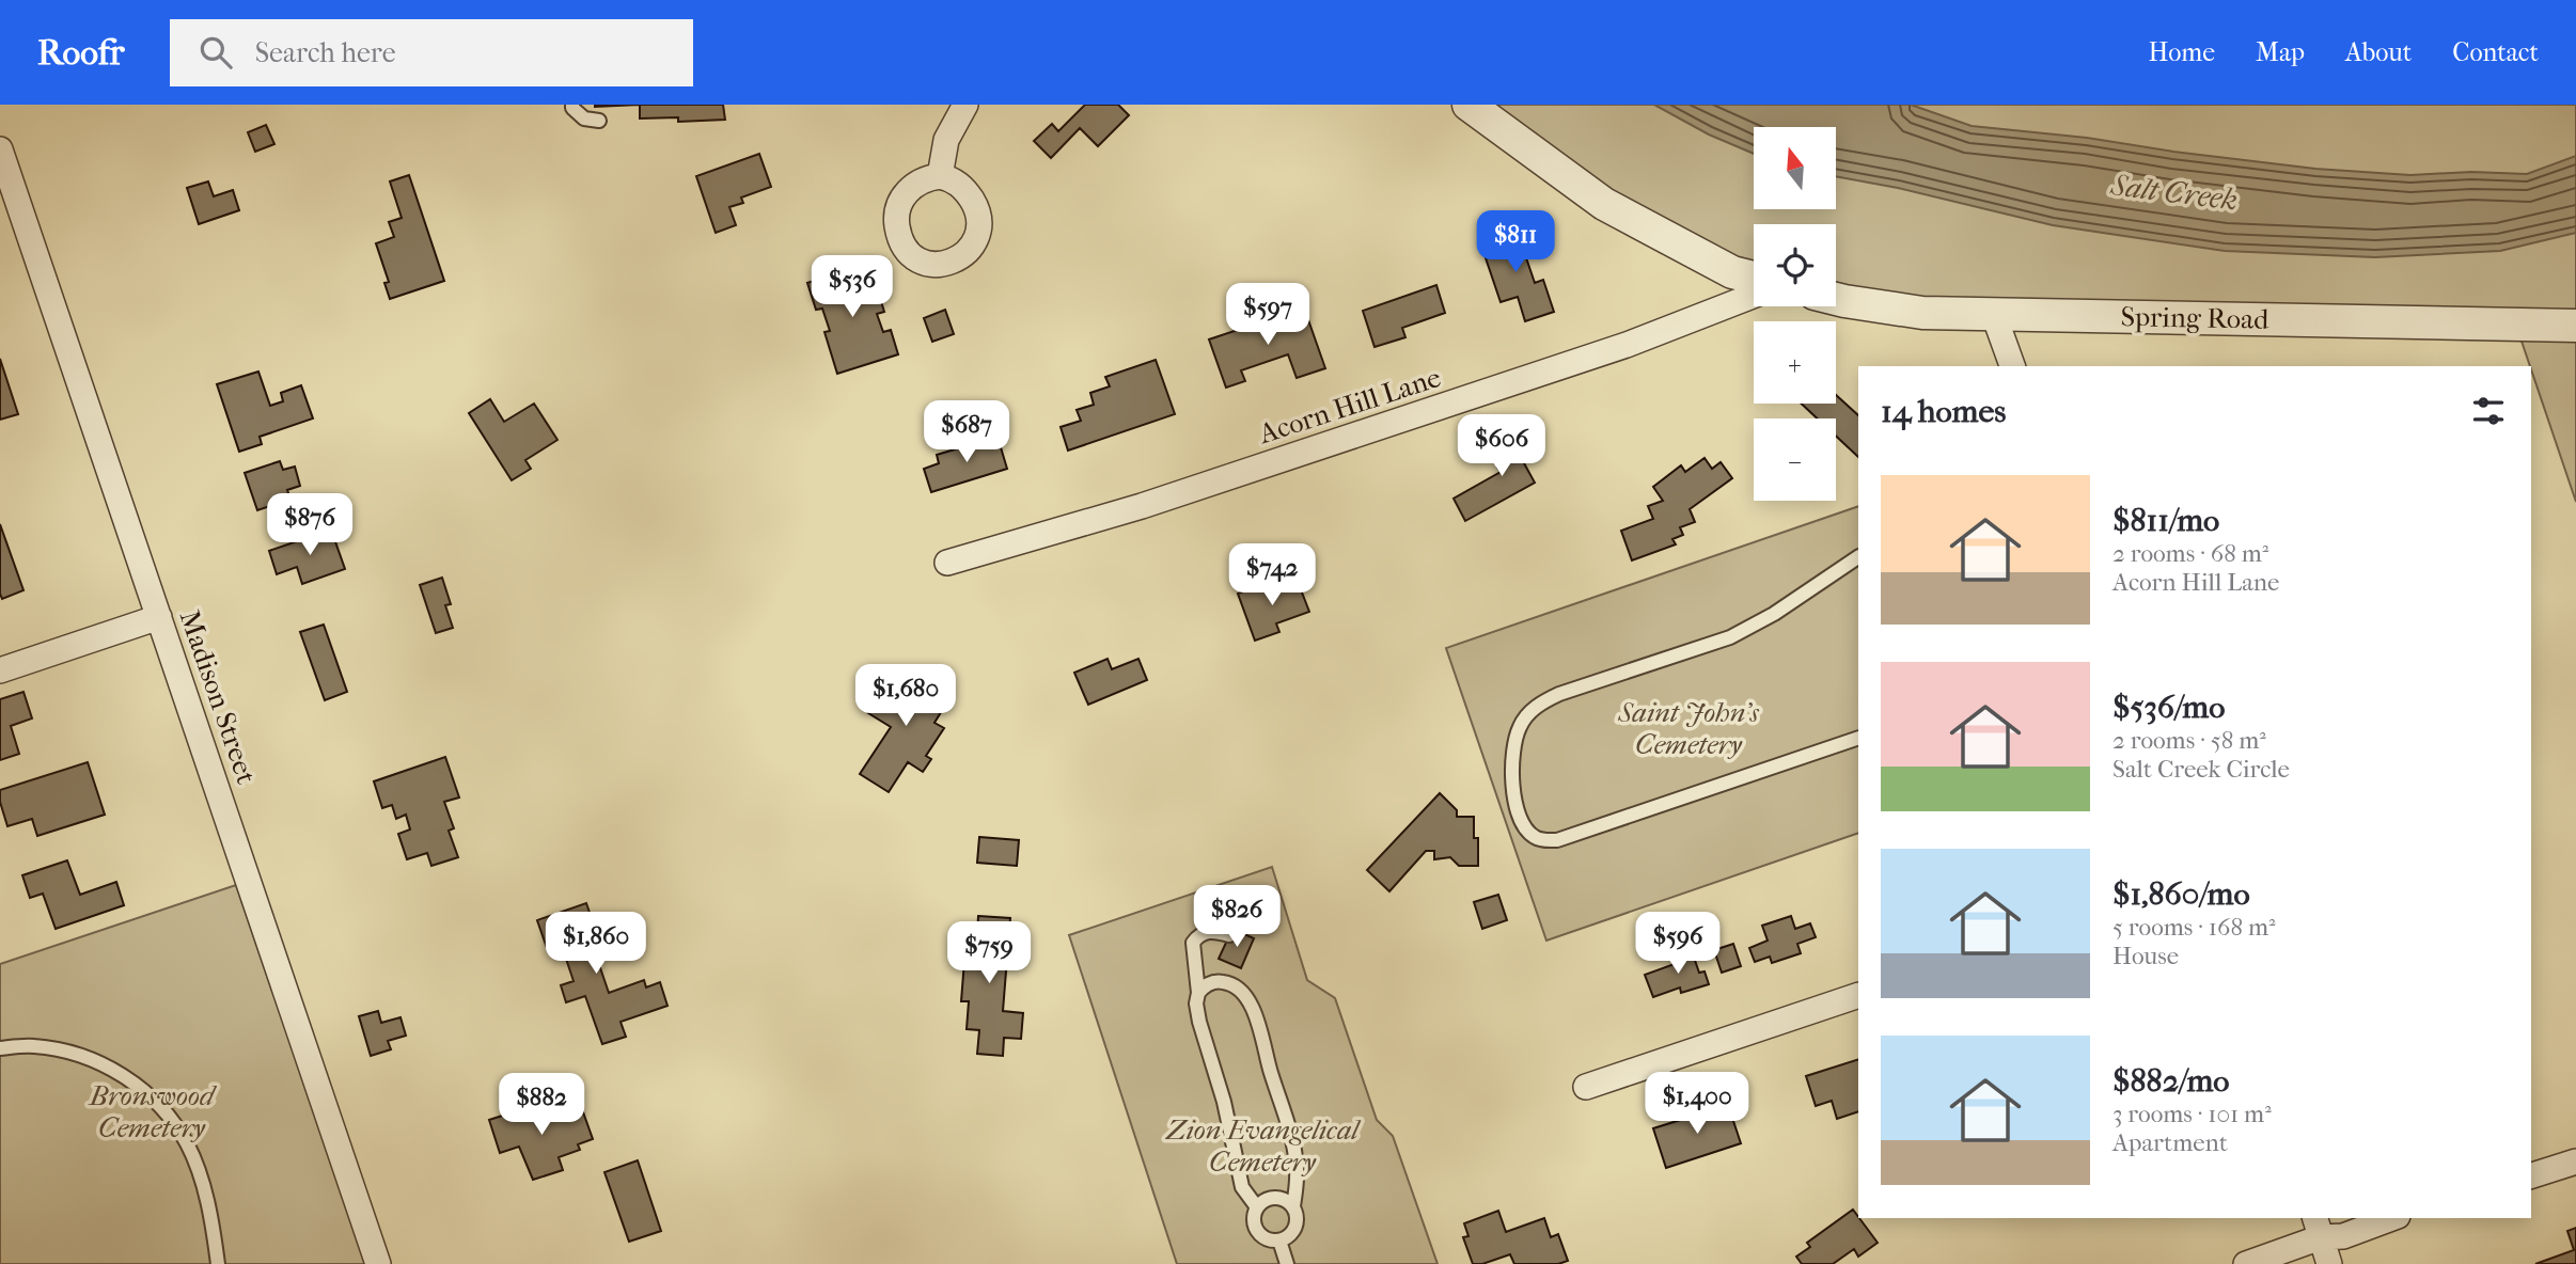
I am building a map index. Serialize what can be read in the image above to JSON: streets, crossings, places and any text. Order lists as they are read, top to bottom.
{
  "streets": {
    "street": ["Spring Road", "Acorn Hill Lane", "Madison Street"]
  },
  "water": ["Salt Creek"],
  "parks": ["Saint John's Cemetery", "Bronswood Cemetery", "Zion Evangelical Cemetery"],
  "north": "top",
  "page": {
    "header": "Roofr",
    "search": "Search here",
    "nav": [
      "Home",
      "Map",
      "About",
      "Contact"
    ],
    "map_buttons": ["+", "−"],
    "price": [
      "$811",
      "$536",
      "$597",
      "$687",
      "$606",
      "$876",
      "$742",
      "$1,680",
      "$826",
      "$1,860",
      "$596",
      "$759",
      "$1,400",
      "$882"
    ],
    "heading": "14 homes",
    "list": [
      {
        "name": "$811/mo",
        "note": "2 rooms · 68 m² · Acorn Hill Lane"
      },
      {
        "name": "$536/mo",
        "note": "2 rooms · 58 m² · Salt Creek Circle"
      },
      {
        "name": "$1,860/mo",
        "note": "5 rooms · 168 m² · House"
      },
      {
        "name": "$882/mo",
        "note": "3 rooms · 101 m² · Apartment"
      }
    ]
  }
}
